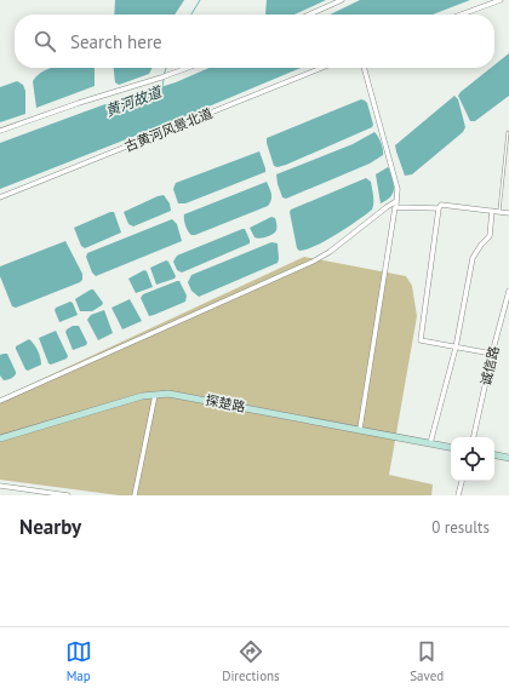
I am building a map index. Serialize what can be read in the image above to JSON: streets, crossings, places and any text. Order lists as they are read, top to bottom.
{
  "streets": {
    "main road": ["探楚路"],
    "street": ["古黄河风景北道", "诚信路"]
  },
  "water": ["黄河故道"],
  "page": {
    "search": "Search here",
    "heading": ["Nearby", "0 results"],
    "nav": ["Map", "Directions", "Saved"]
  }
}
